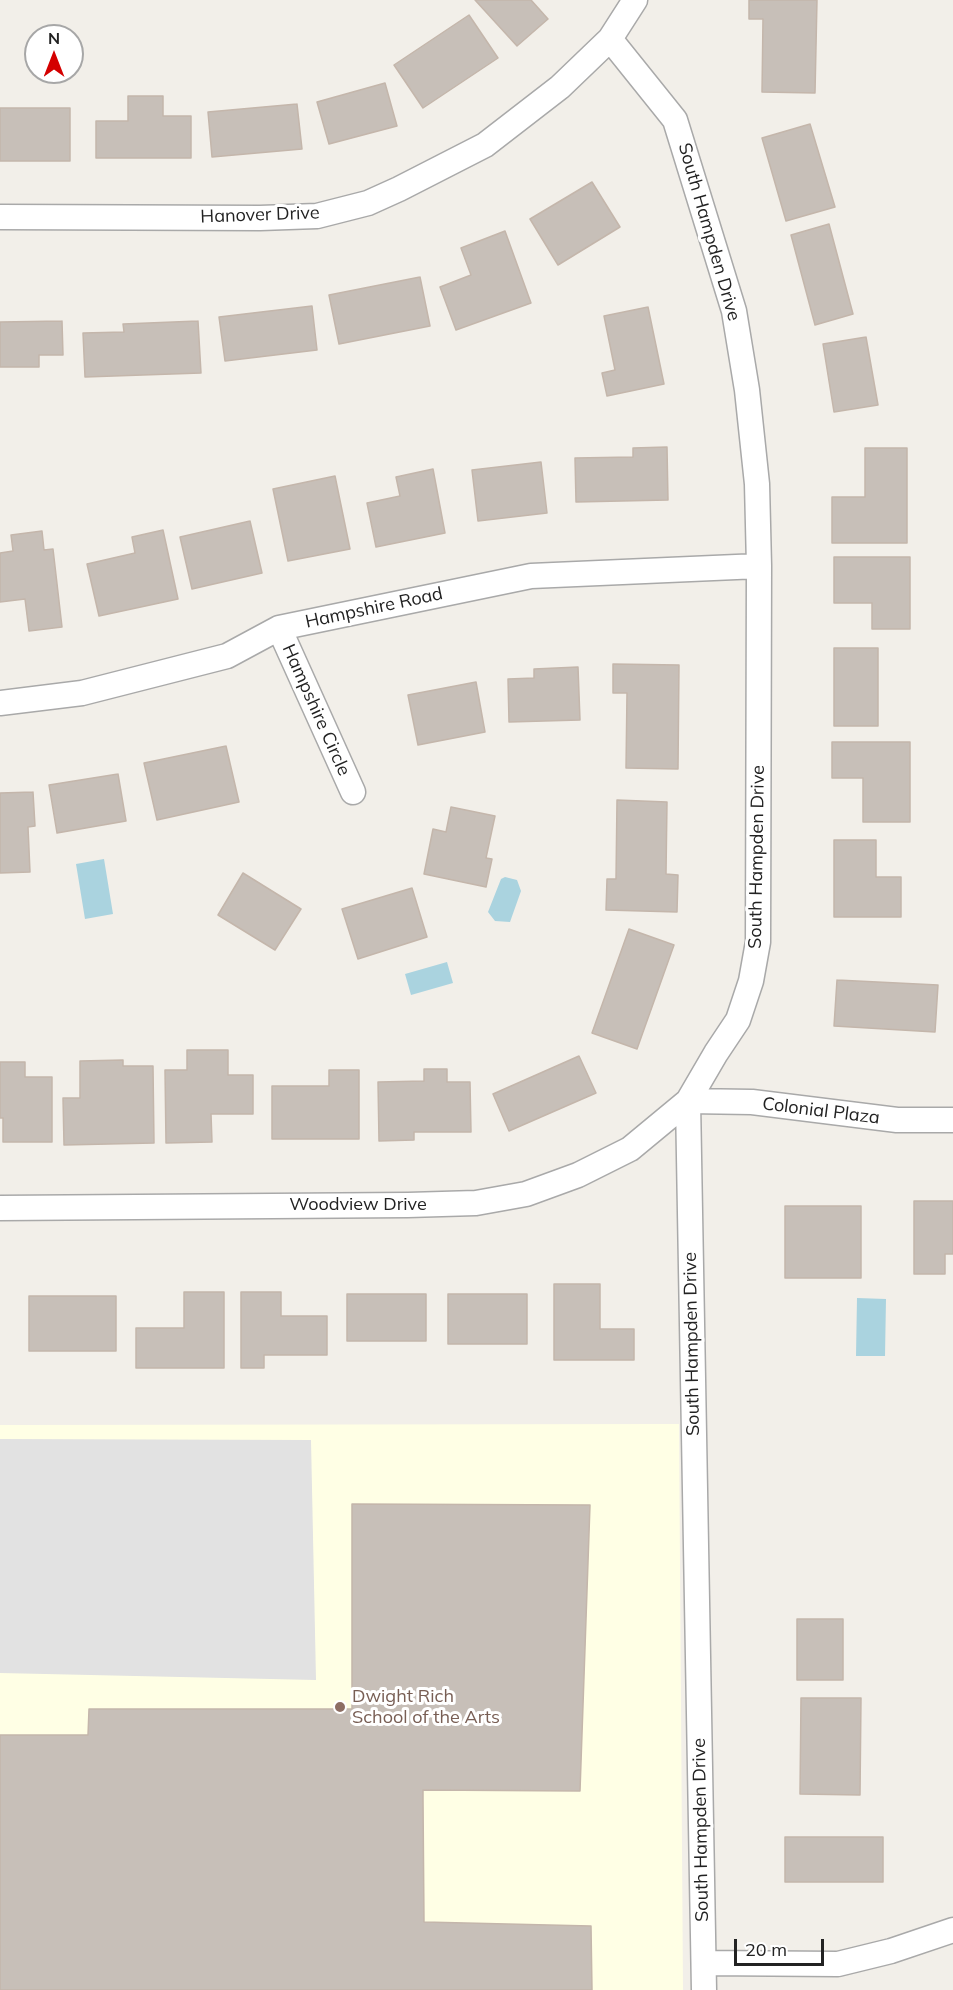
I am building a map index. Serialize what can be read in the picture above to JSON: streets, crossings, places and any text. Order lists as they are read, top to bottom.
{
  "streets": {
    "street": [
      "Hanover Drive",
      "South Hampden Drive",
      "Hampshire Road",
      "Hampshire Circle",
      "Colonial Plaza",
      "Woodview Drive"
    ]
  },
  "crossings": [
    ["Hanover Drive", "South Hampden Drive"],
    ["South Hampden Drive", "Hampshire Road"],
    ["South Hampden Drive", "Colonial Plaza"],
    ["South Hampden Drive", "Woodview Drive"],
    ["Hampshire Road", "Hampshire Circle"],
    ["Colonial Plaza", "Woodview Drive"]
  ],
  "places": ["Dwight Rich School of the Arts"],
  "scale_bar": "20 m",
  "north": "top"
}
